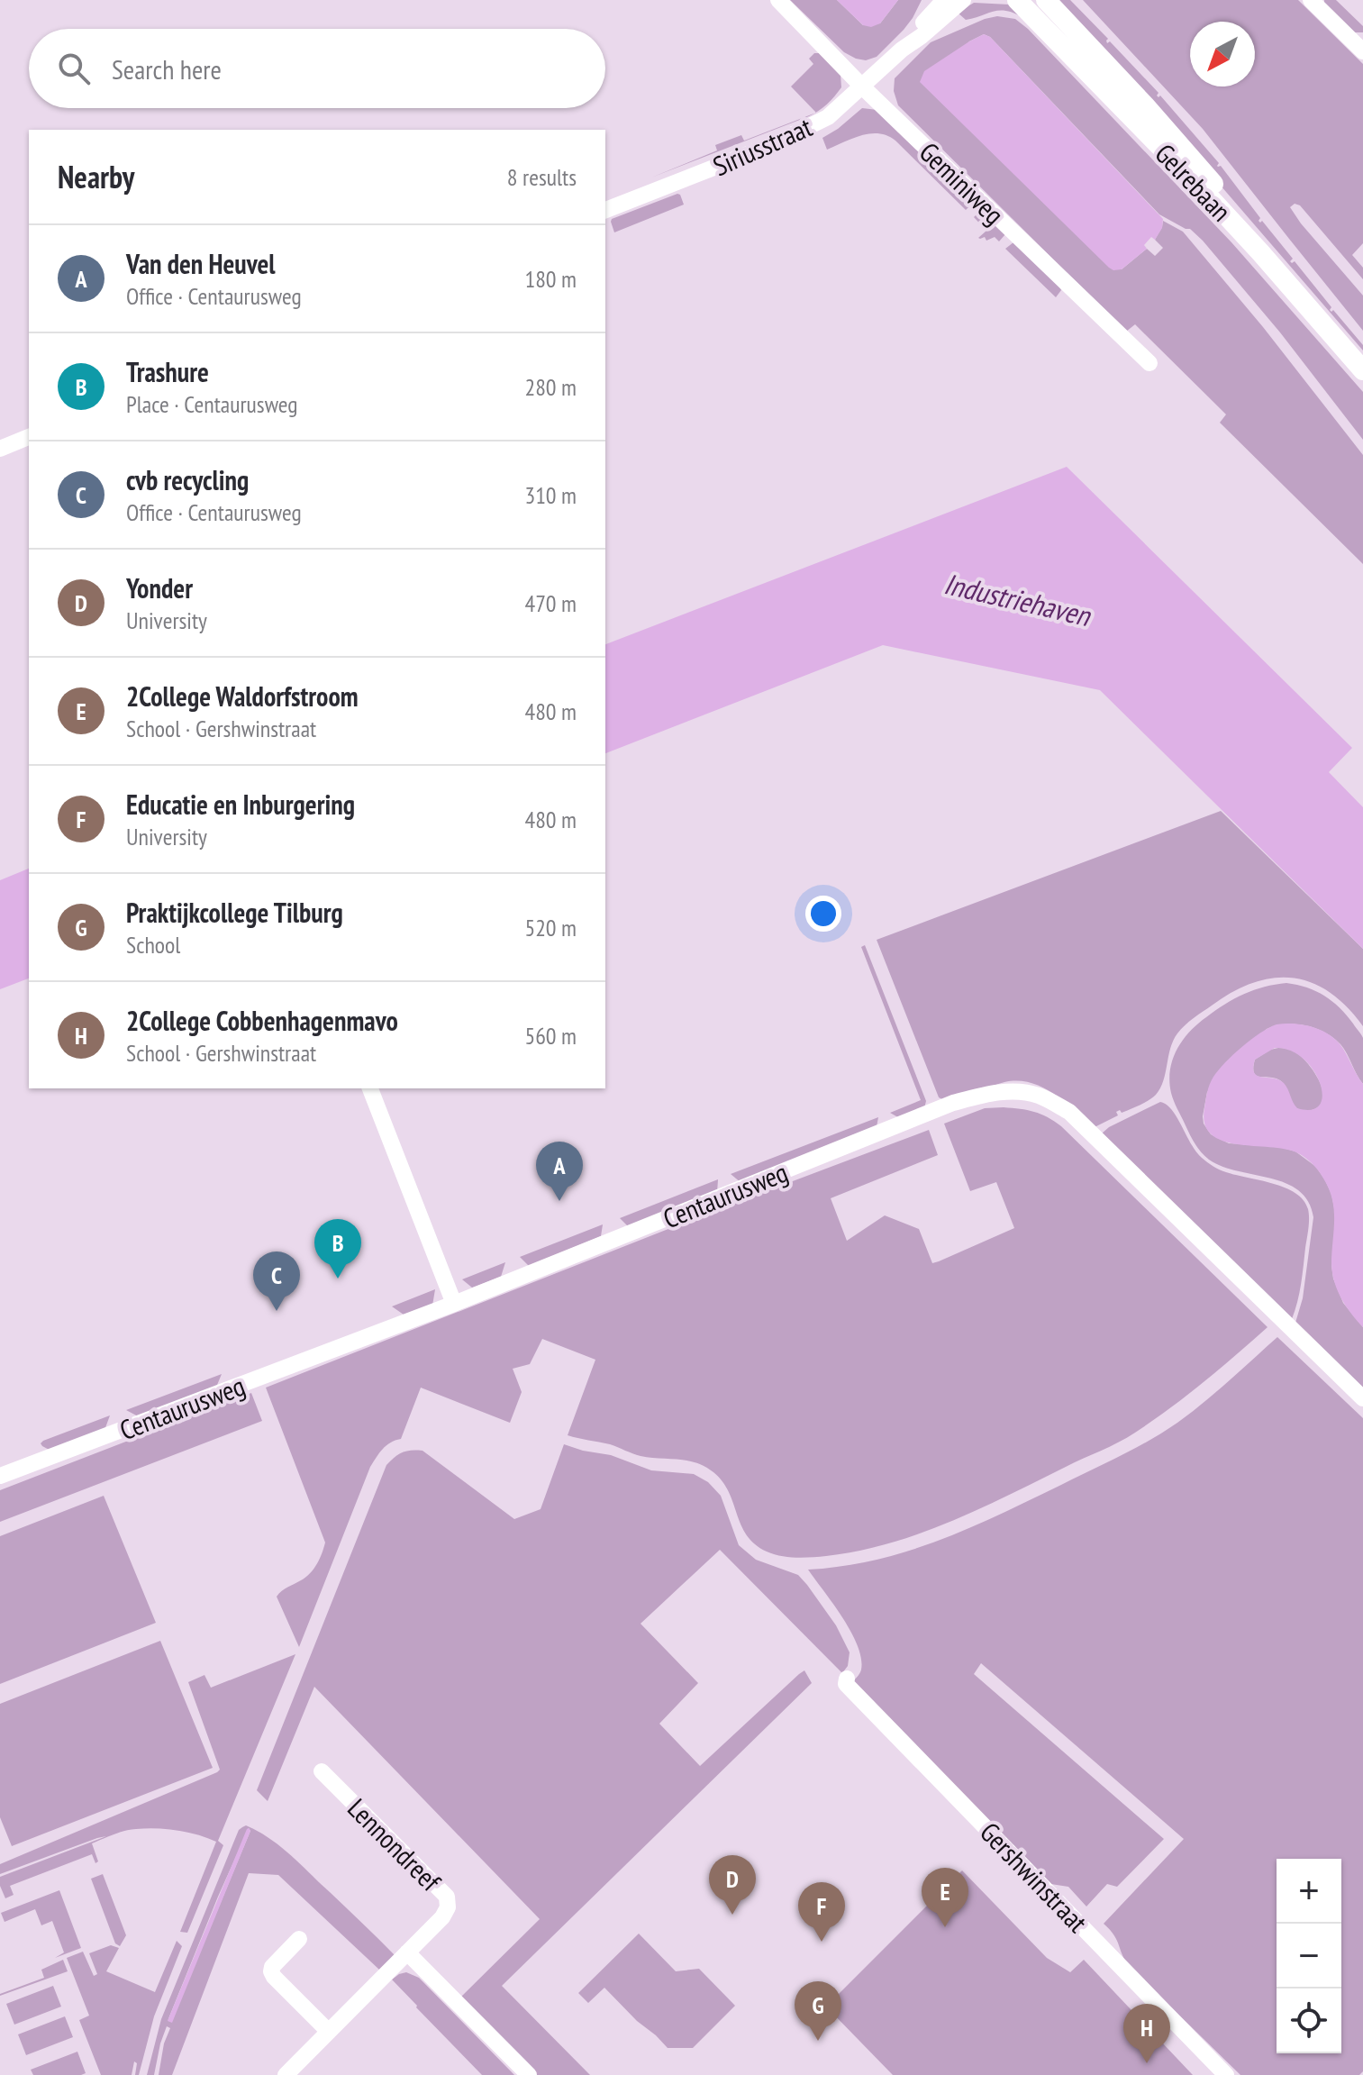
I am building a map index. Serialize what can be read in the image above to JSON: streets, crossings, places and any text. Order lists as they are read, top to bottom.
{
  "streets": {
    "street": [
      "Siriusstraat",
      "Gelrebaan",
      "Geminiweg",
      "Centaurusweg",
      "Lennondreef",
      "Gershwinstraat"
    ]
  },
  "crossings": [
    ["Siriusstraat", "Geminiweg"]
  ],
  "water": ["Industriehaven"],
  "north": "bottom left",
  "page": {
    "search": "Search here",
    "heading": ["Nearby", "8 results"],
    "list": [
      {
        "mark": "A",
        "name": "Van den Heuvel",
        "note": "Office · Centaurusweg",
        "value": "180 m"
      },
      {
        "mark": "B",
        "name": "Trashure",
        "note": "Place · Centaurusweg",
        "value": "280 m"
      },
      {
        "mark": "C",
        "name": "cvb recycling",
        "note": "Office · Centaurusweg",
        "value": "310 m"
      },
      {
        "mark": "D",
        "name": "Yonder",
        "note": "University",
        "value": "470 m"
      },
      {
        "mark": "E",
        "name": "2College Waldorfstroom",
        "note": "School · Gershwinstraat",
        "value": "480 m"
      },
      {
        "mark": "F",
        "name": "Educatie en Inburgering",
        "note": "University",
        "value": "480 m"
      },
      {
        "mark": "G",
        "name": "Praktijkcollege Tilburg",
        "note": "School",
        "value": "520 m"
      },
      {
        "mark": "H",
        "name": "2College Cobbenhagenmavo",
        "note": "School · Gershwinstraat",
        "value": "560 m"
      }
    ],
    "pins": [
      "A",
      "B",
      "C",
      "D",
      "E",
      "F",
      "G",
      "H"
    ],
    "map_buttons": ["+", "−"]
  }
}
